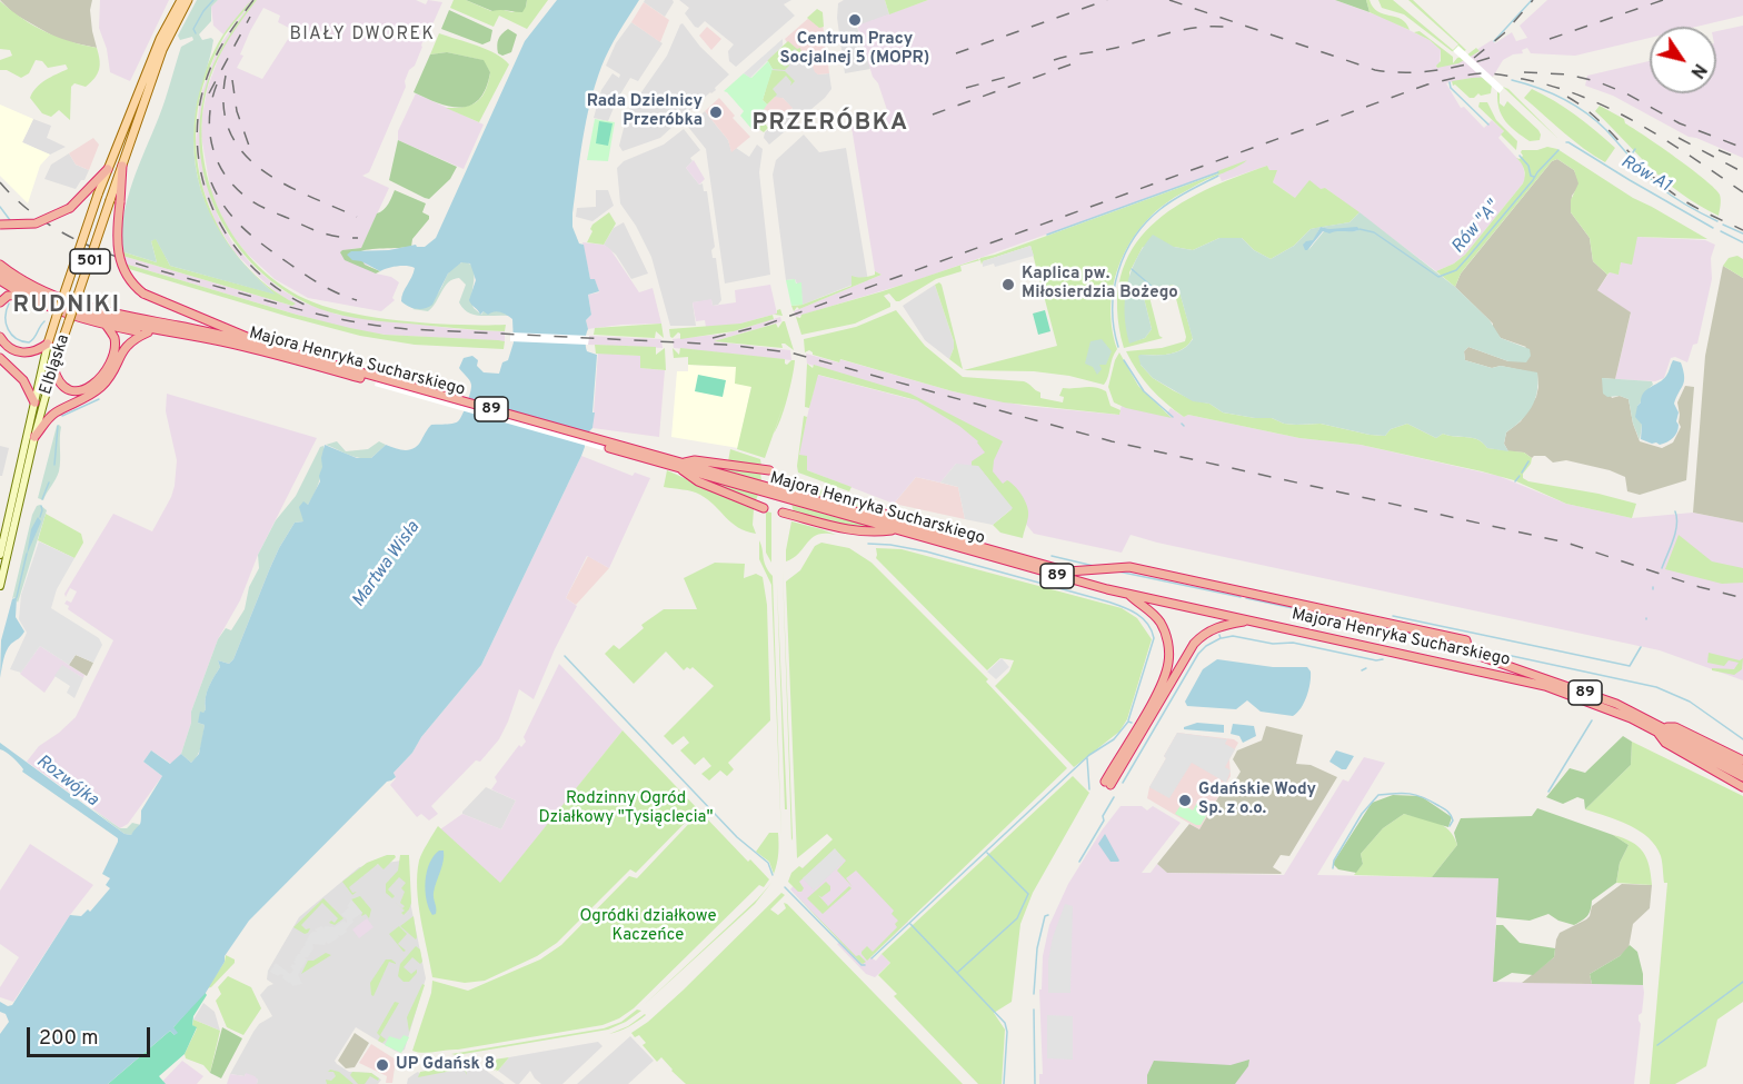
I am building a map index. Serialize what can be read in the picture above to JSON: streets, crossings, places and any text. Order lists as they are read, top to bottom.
{
  "streets": {
    "highway": ["Majora Henryka Sucharskiego", "89"],
    "main road": ["501", "Elbląska"]
  },
  "crossings": [
    ["Majora Henryka Sucharskiego", "89"]
  ],
  "districts": ["BIAŁY DWOREK", "PRZERÓBKA", "RUDNIKI"],
  "water": [
    "Rów A1",
    "Rów \"A\"",
    "Martwa Wisła",
    "Rozwójka"
  ],
  "parks": ["Rodzinny Ogród Działkowy \"Tysiąclecia\"", "Ogródki działkowe Kaczeńce"],
  "places": [
    "Centrum Pracy Socjalnej 5 (MOPR)",
    "Rada Dzielnicy Przeróbka",
    "Kaplica pw. Miłosierdzia Bożego",
    "Gdańskie Wody Sp. z o.o.",
    "UP Gdańsk 8"
  ],
  "scale_bar": "200 m",
  "north": "bottom right"
}
